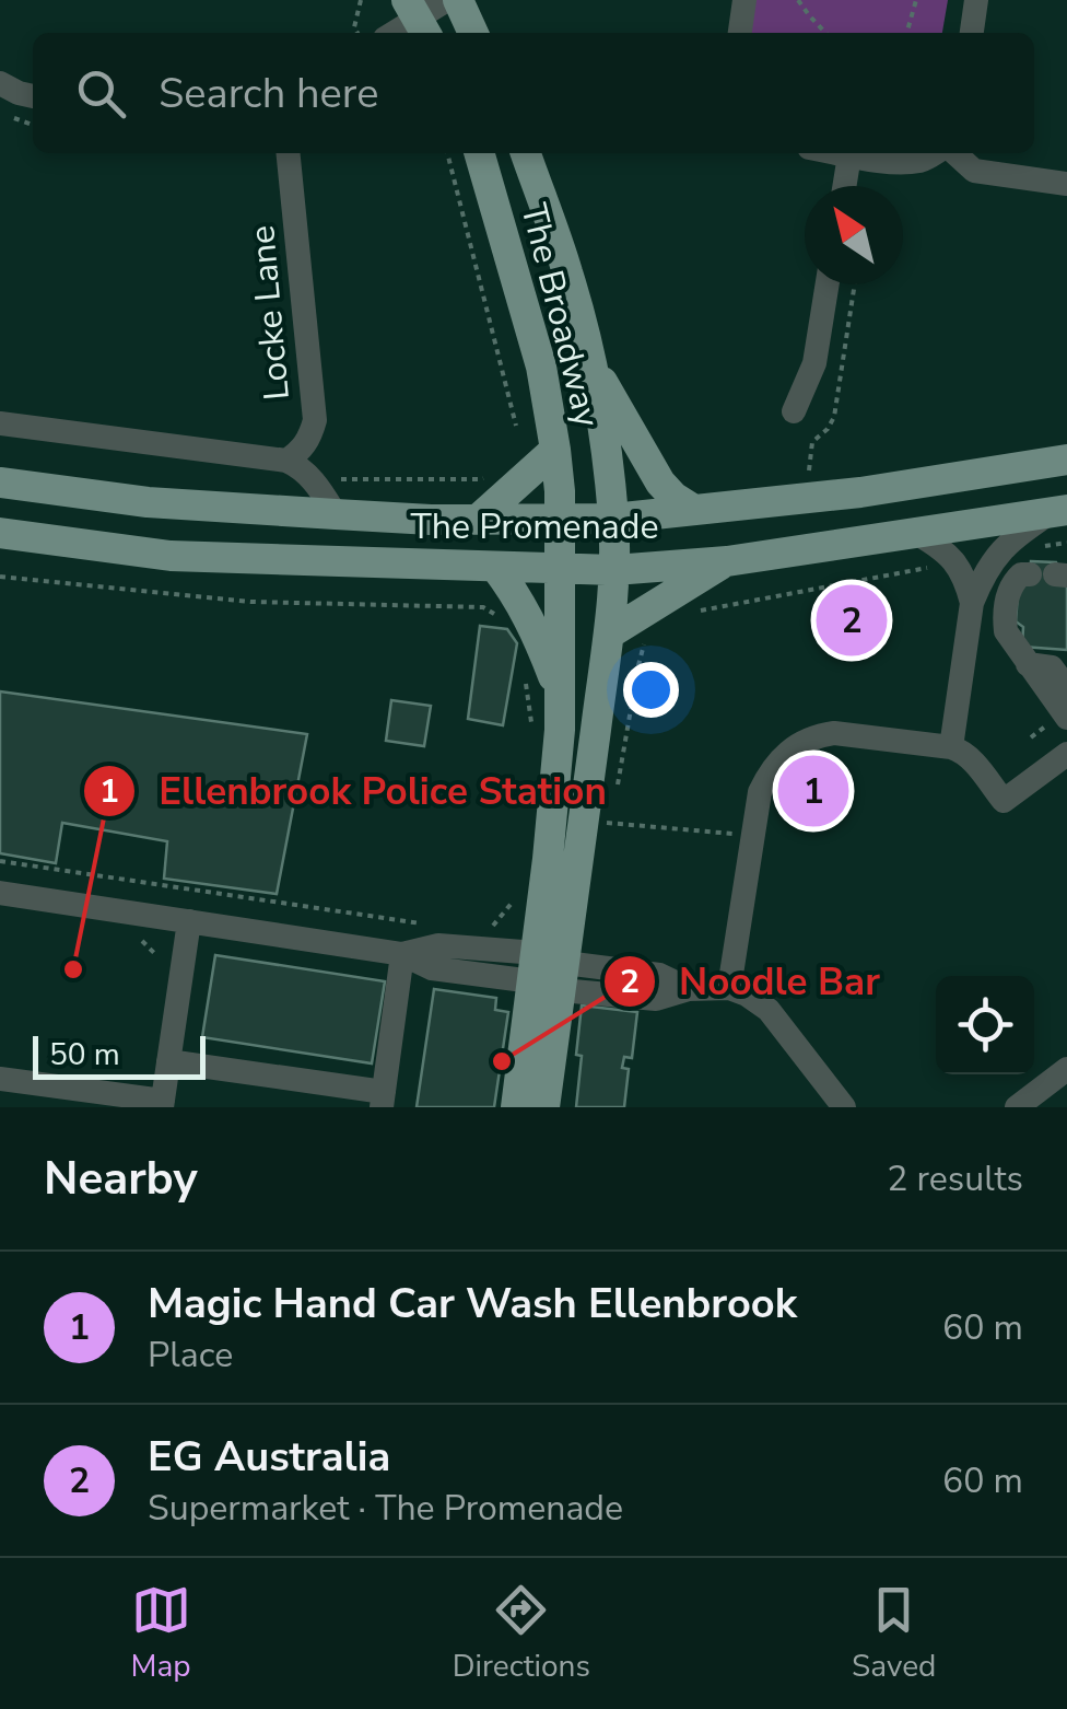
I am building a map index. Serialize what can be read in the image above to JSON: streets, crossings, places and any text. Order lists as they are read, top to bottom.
{
  "streets": {
    "main road": ["The Broadway", "The Promenade"],
    "street": ["Locke Lane"]
  },
  "crossings": [
    ["The Broadway", "The Promenade"]
  ],
  "places": ["Ellenbrook Police Station", "Noodle Bar"],
  "scale_bar": "50 m",
  "north": "top left",
  "page": {
    "search": "Search here",
    "pins": ["2", "1"],
    "scale": "50 m",
    "heading": ["Nearby", "2 results"],
    "list": [
      {
        "mark": "1",
        "name": "Magic Hand Car Wash Ellenbrook",
        "note": "Place",
        "value": "60 m"
      },
      {
        "mark": "2",
        "name": "EG Australia",
        "note": "Supermarket · The Promenade",
        "value": "60 m"
      }
    ],
    "nav": ["Map", "Directions", "Saved"]
  }
}
